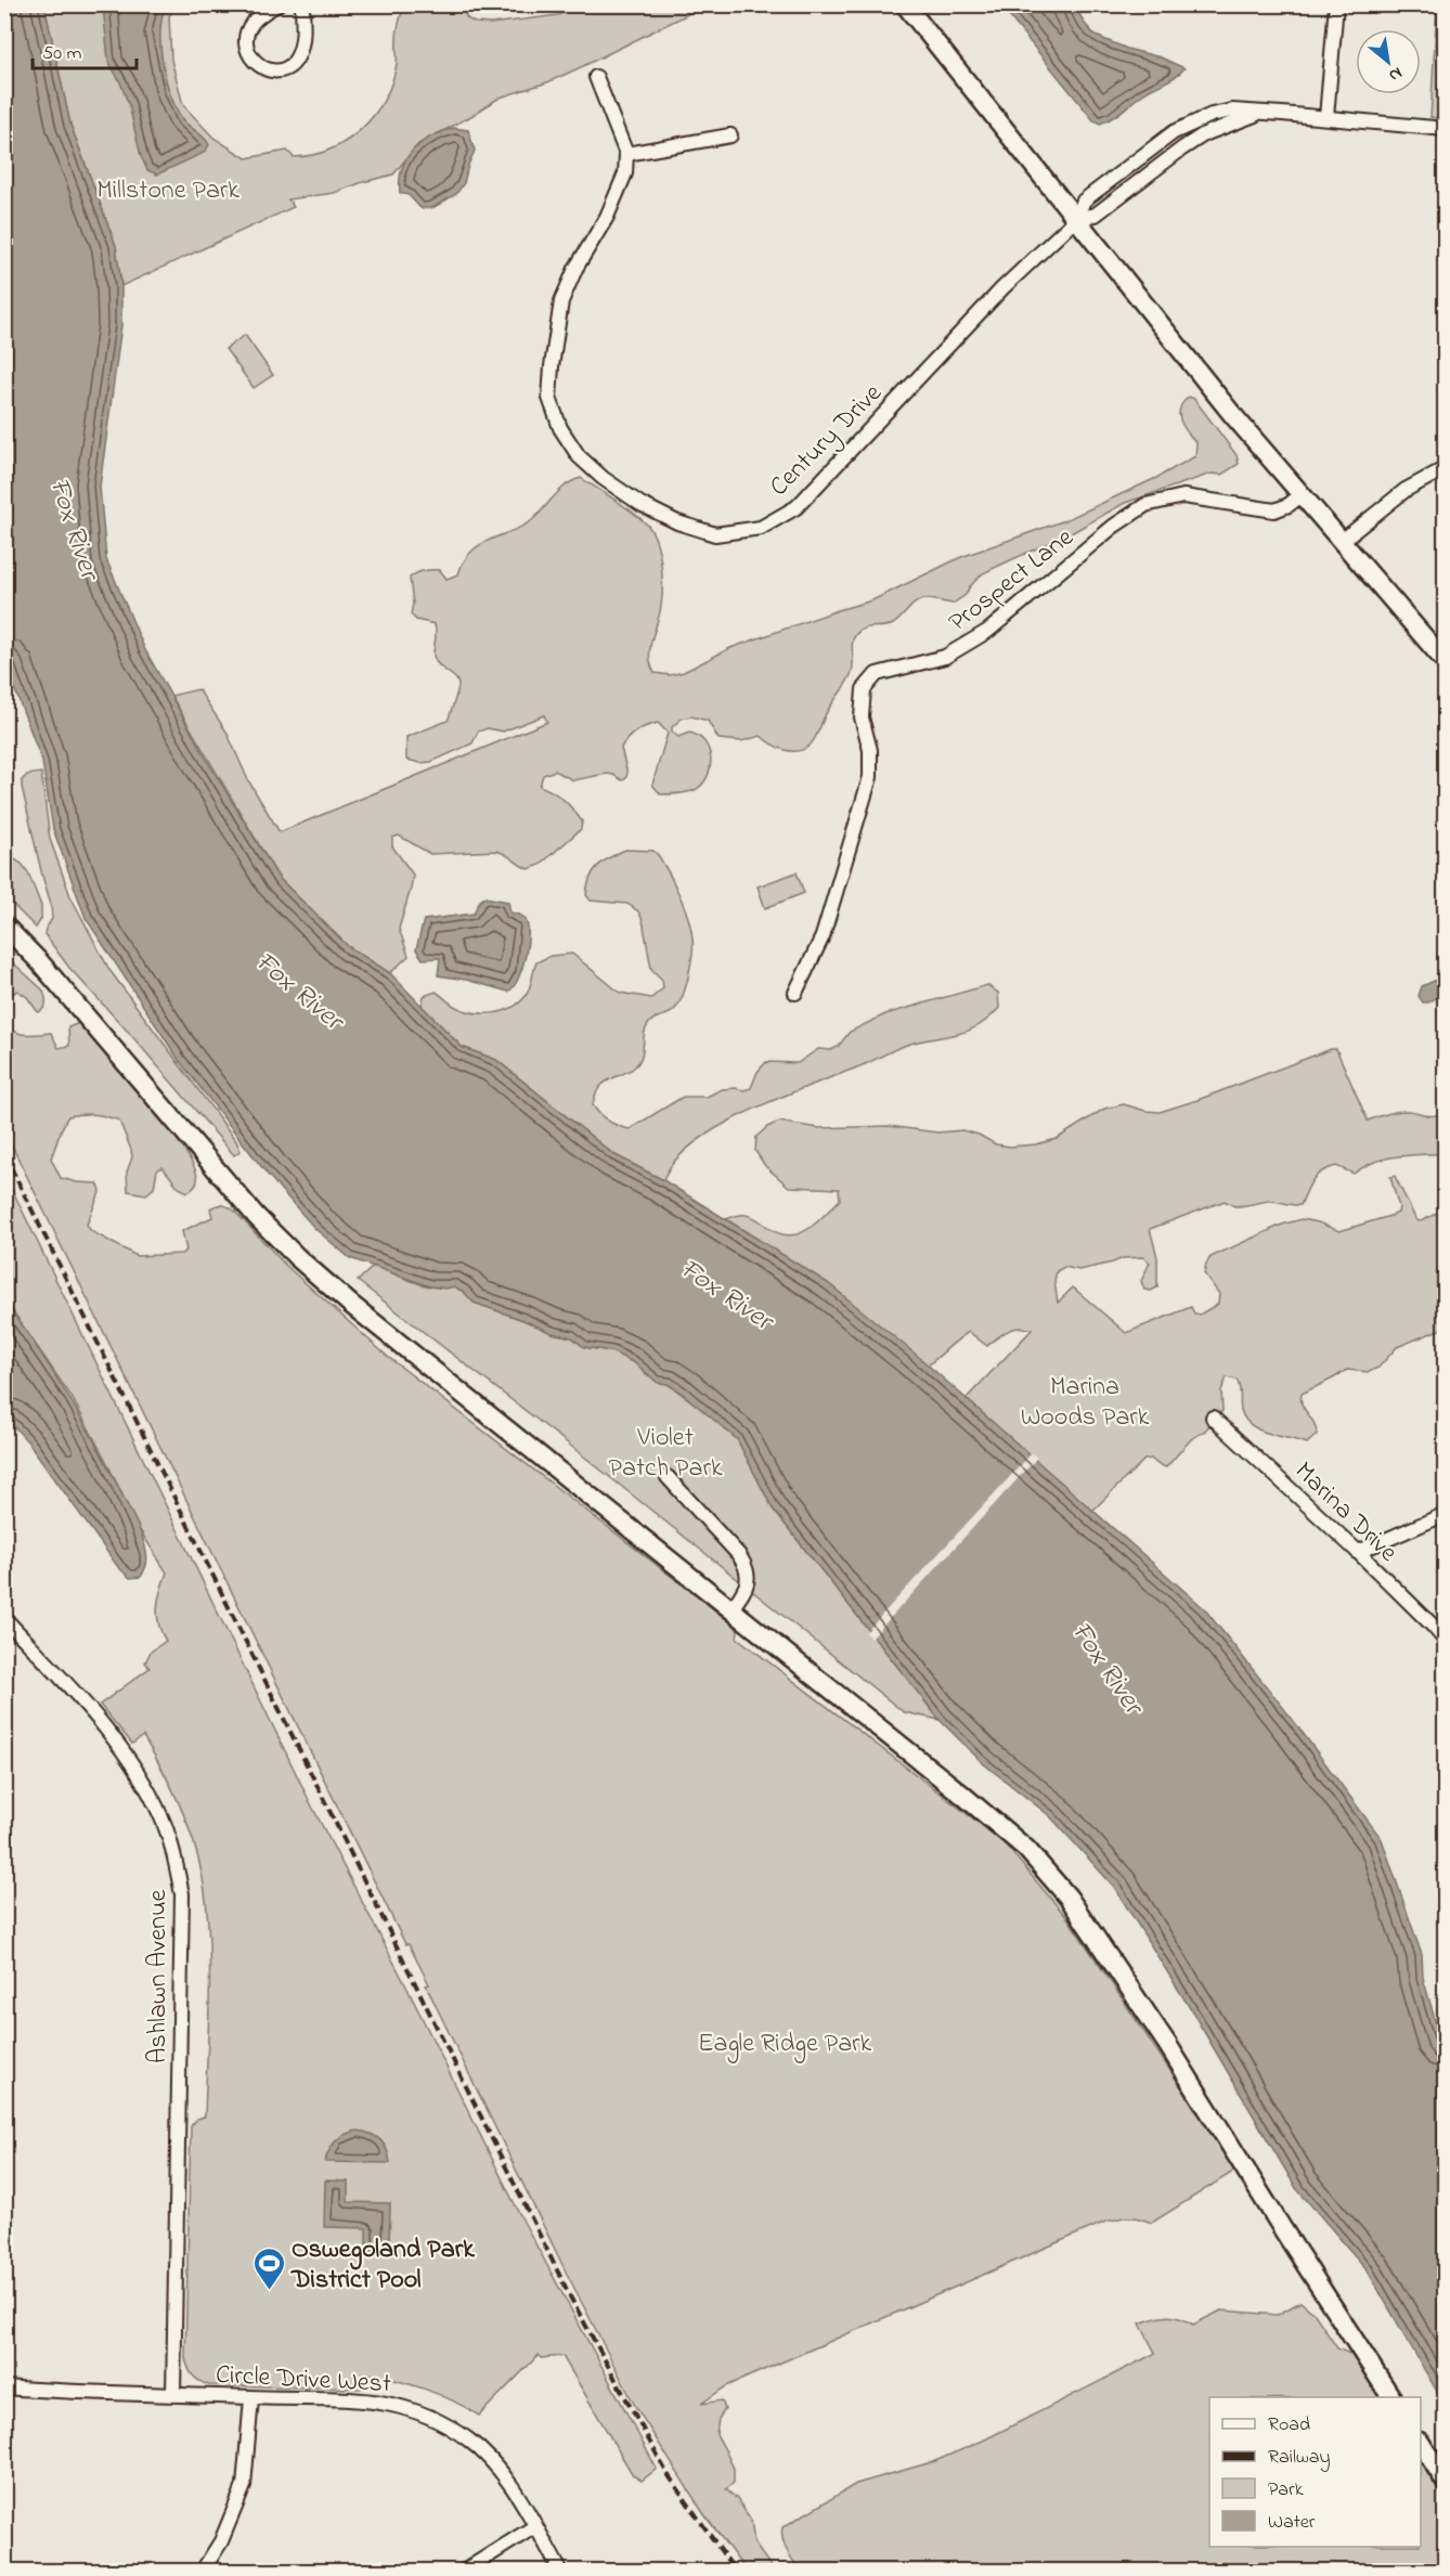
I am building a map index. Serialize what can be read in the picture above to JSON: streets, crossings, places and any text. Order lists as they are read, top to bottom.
{
  "streets": {
    "street": [
      "Century Drive",
      "Prospect Lane",
      "Marina Drive",
      "Ashlawn Avenue",
      "Circle Drive West"
    ]
  },
  "crossings": [
    ["Ashlawn Avenue", "Circle Drive West"]
  ],
  "water": ["Fox River"],
  "parks": [
    "Millstone Park",
    "Marina Woods Park",
    "Violet Patch Park",
    "Eagle Ridge Park"
  ],
  "places": {
    "sports": ["Oswegoland Park District Pool"]
  },
  "legend": [
    "Road",
    "Railway",
    "Park",
    "Water"
  ],
  "scale_bar": "50 m",
  "north": "bottom right"
}
